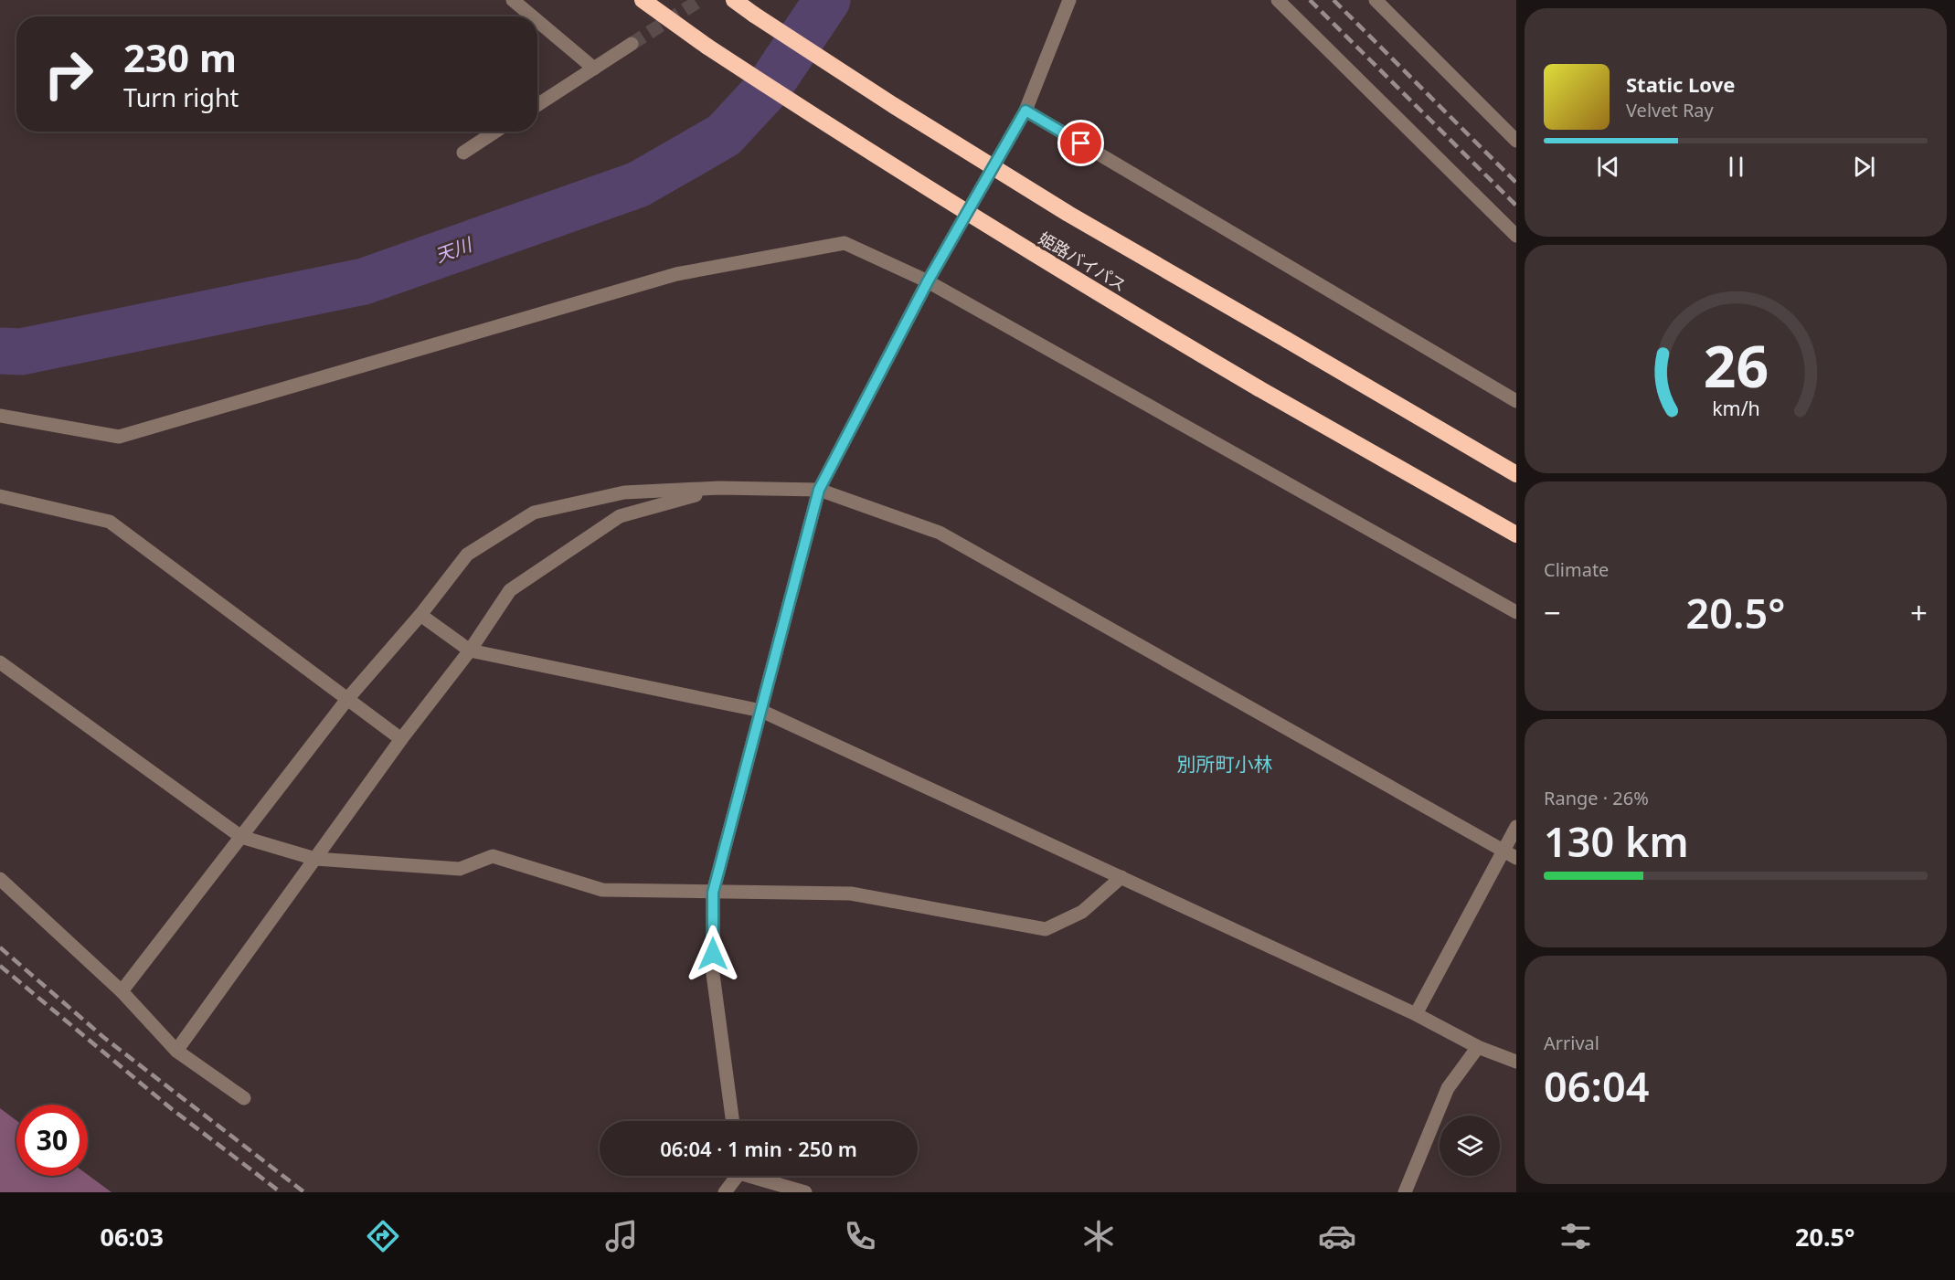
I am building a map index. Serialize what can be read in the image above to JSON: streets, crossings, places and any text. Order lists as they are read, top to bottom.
{
  "streets": {
    "highway": ["姫路バイパス"]
  },
  "districts": ["別所町小林"],
  "water": ["天川"],
  "page": {
    "turn": ["230 m", "Turn right"],
    "song": ["Static Love", "Velvet Ray"],
    "tile": [
      "Climate",
      ["Range · 26%", "130 km"],
      ["Arrival", "06:04"]
    ],
    "heat": ["−", "20.5°", "+"],
    "limit": "30",
    "trip": "06:04 · 1 min · 250 m",
    "tabs": ["06:03", "20.5°"],
    "gauge": ["26", "km/h"]
  }
}
